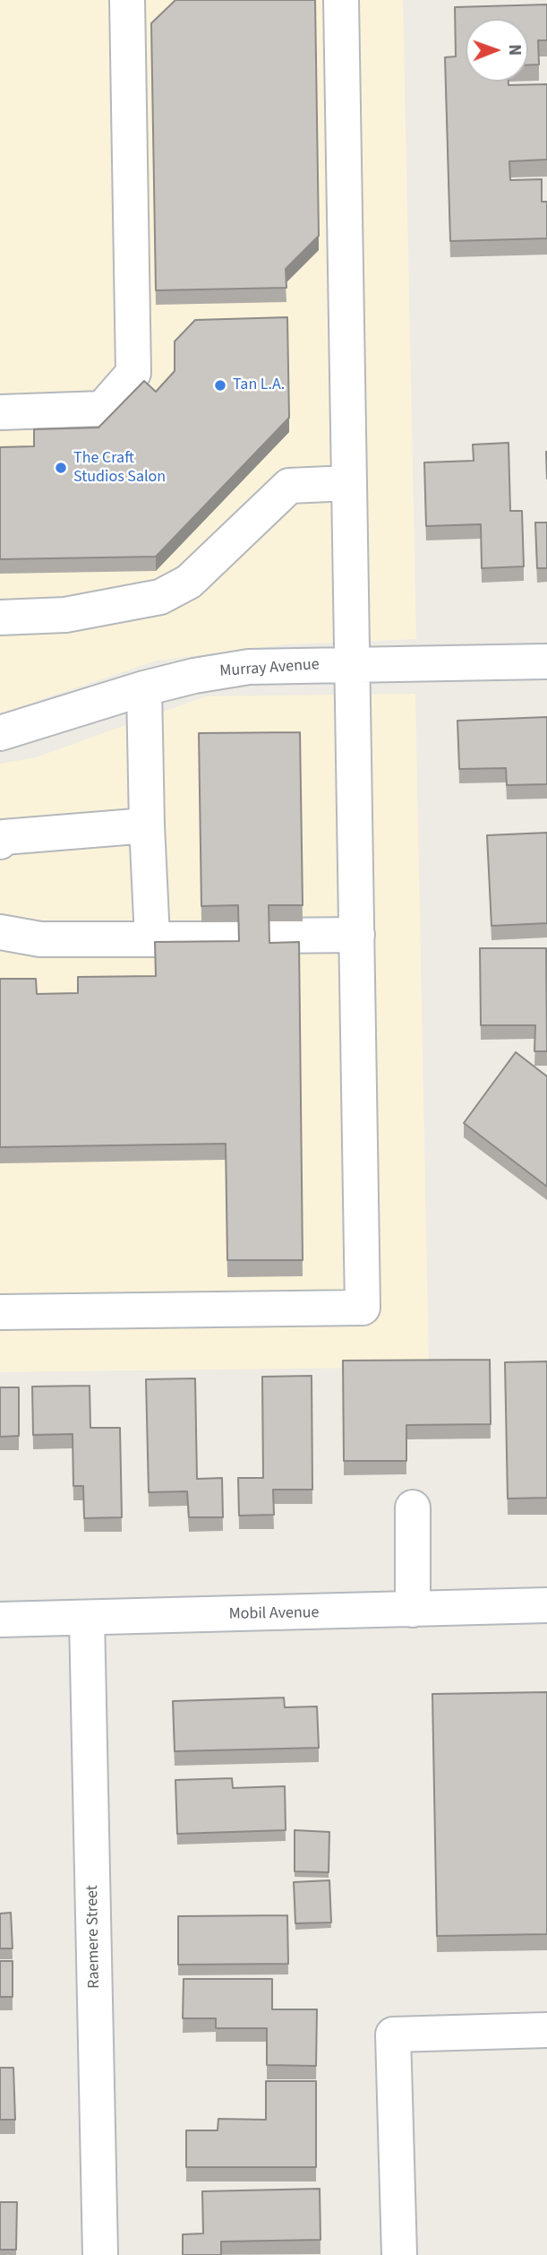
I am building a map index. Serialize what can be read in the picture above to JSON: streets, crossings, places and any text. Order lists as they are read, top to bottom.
{
  "streets": {
    "street": ["Murray Avenue", "Mobil Avenue", "Raemere Street"]
  },
  "crossings": [
    ["Mobil Avenue", "Raemere Street"]
  ],
  "places": ["Tan L.A.", "The Craft Studios Salon"],
  "north": "right"
}
